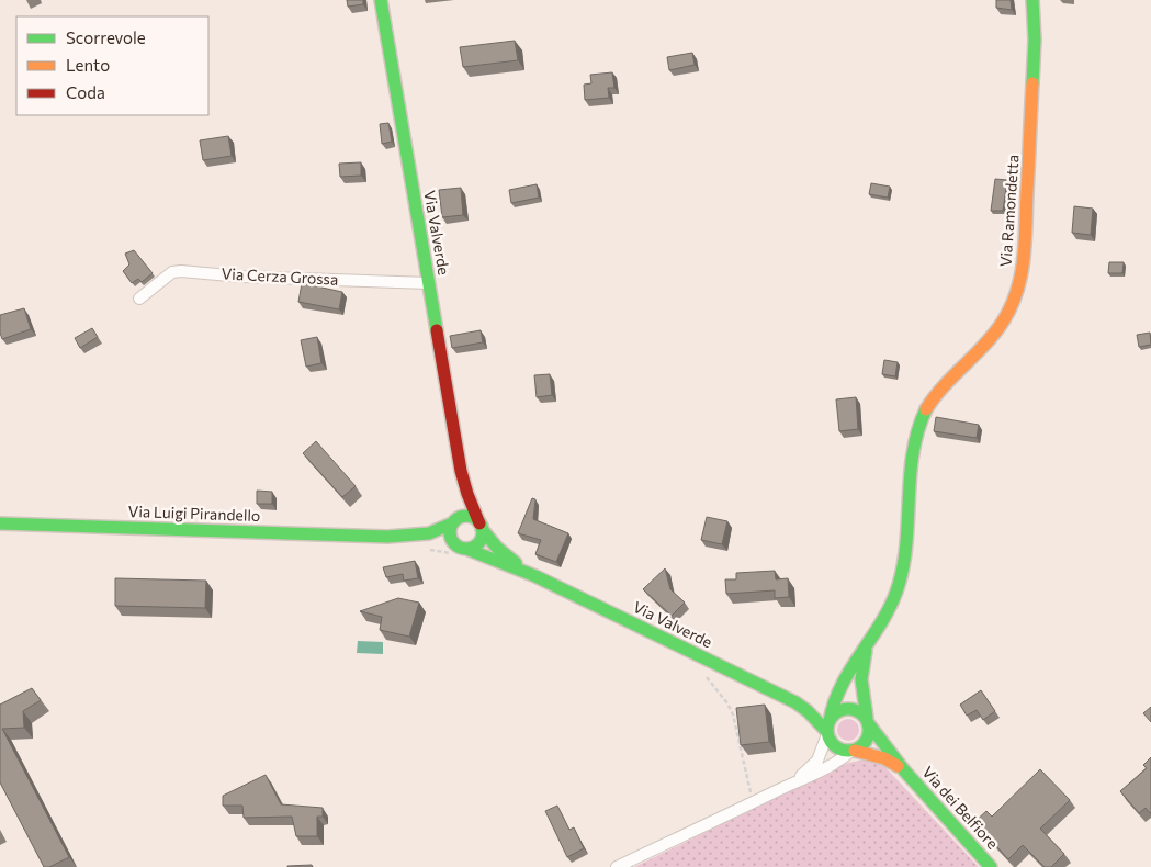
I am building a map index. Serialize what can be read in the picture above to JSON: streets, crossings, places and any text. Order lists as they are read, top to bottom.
{
  "streets": {
    "street": [
      "Via Ramondetta",
      "Via Valverde",
      "Via Cerza Grossa",
      "Via Luigi Pirandello",
      "Via dei Belfiore"
    ]
  },
  "crossings": [
    ["Via Valverde", "Via Cerza Grossa"]
  ],
  "legend": ["Scorrevole", "Lento", "Coda"]
}
